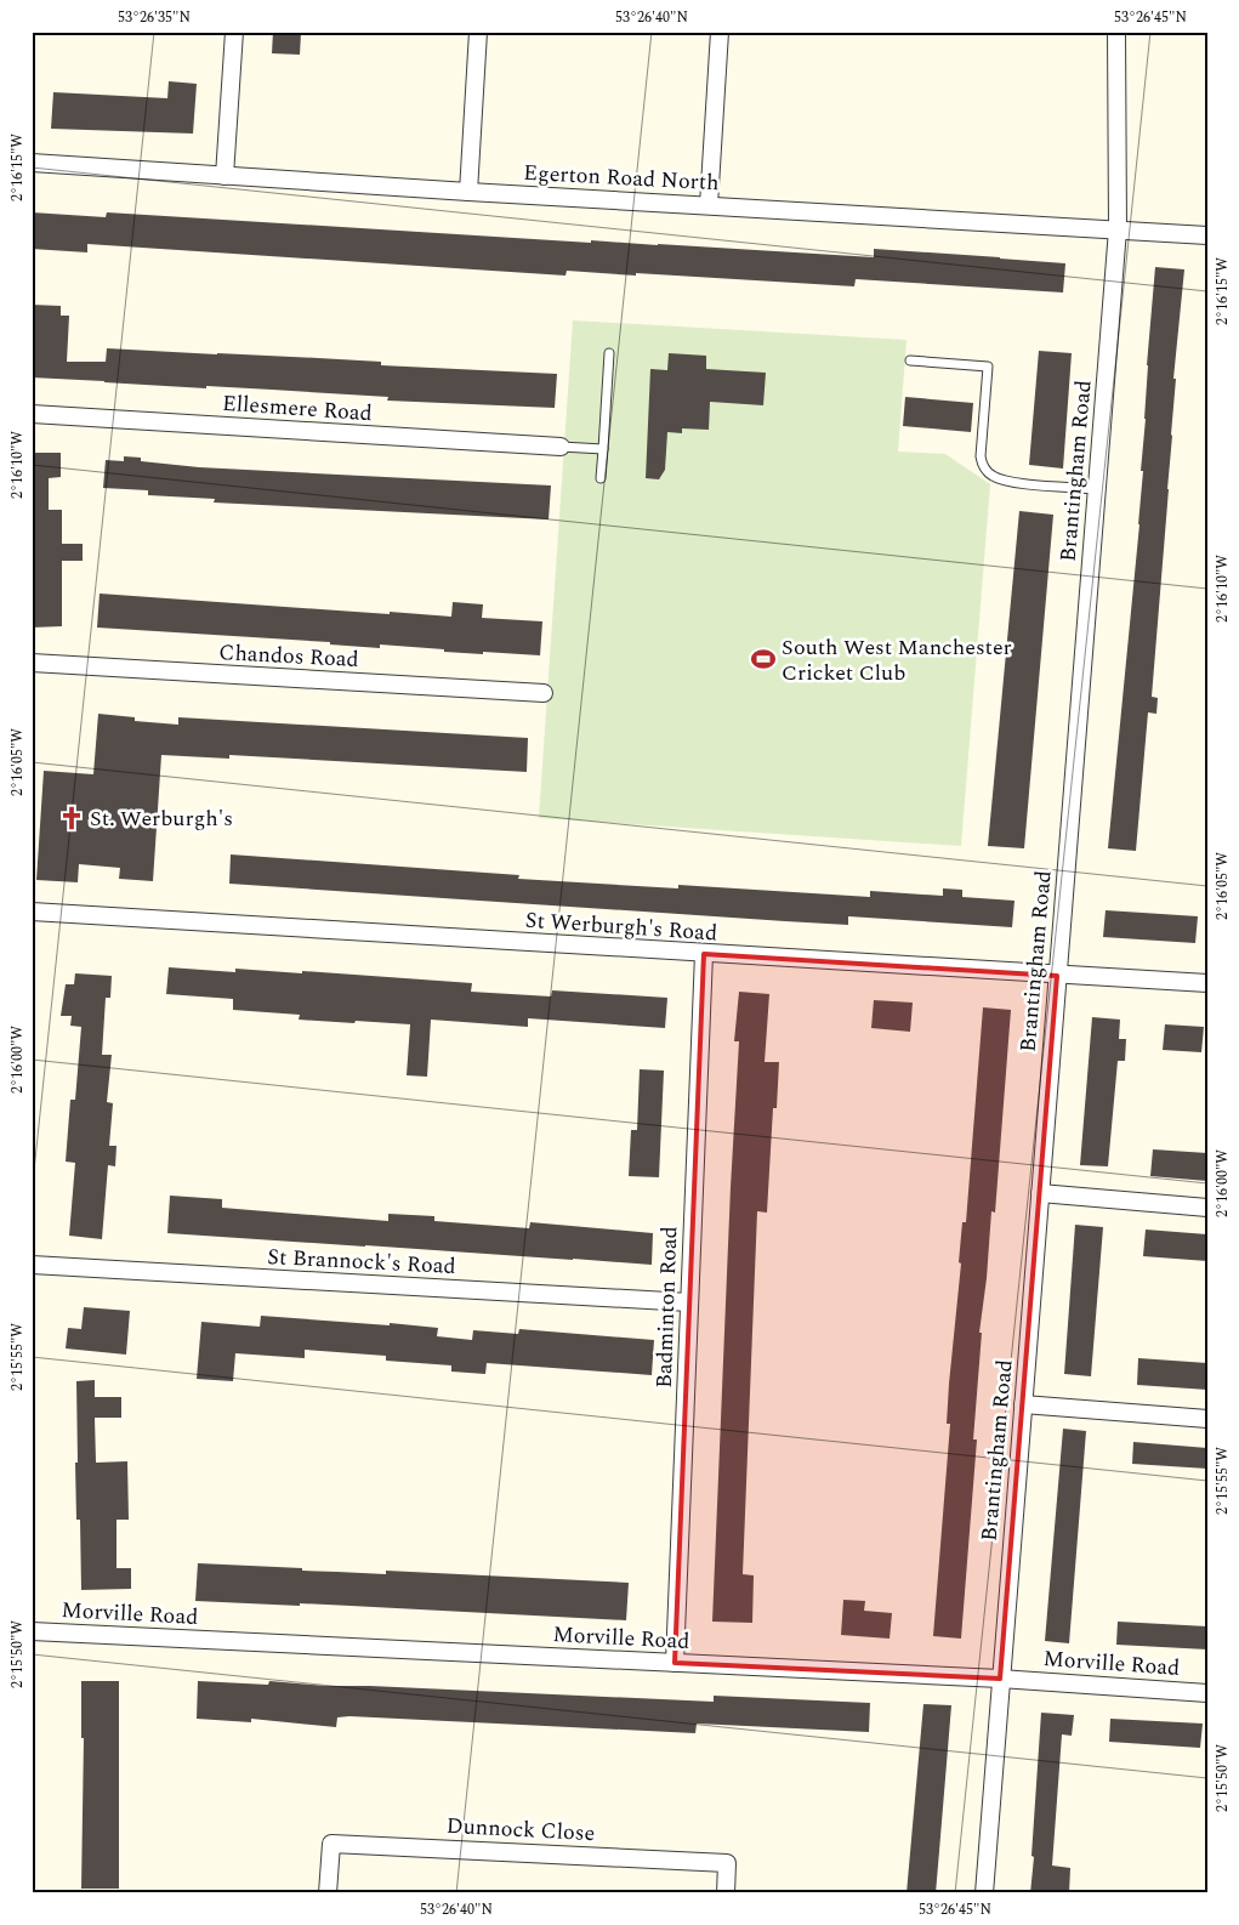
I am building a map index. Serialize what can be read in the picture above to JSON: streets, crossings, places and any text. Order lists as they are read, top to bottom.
{
  "streets": {
    "street": [
      "Egerton Road North",
      "Ellesmere Road",
      "Brantingham Road",
      "Chandos Road",
      "St Werburgh's Road",
      "St Brannock's Road",
      "Badminton Road",
      "Morville Road",
      "Dunnock Close"
    ]
  },
  "crossings": [
    ["Egerton Road North", "Brantingham Road"],
    ["Brantingham Road", "St Werburgh's Road"],
    ["Brantingham Road", "Morville Road"],
    ["St Werburgh's Road", "Badminton Road"],
    ["St Brannock's Road", "Badminton Road"],
    ["Badminton Road", "Morville Road"]
  ],
  "places": {
    "sports": ["South West Manchester Cricket Club"],
    "church": ["St. Werburgh's"]
  },
  "coordinates": [
    "53°26'35\"N",
    "53°26'40\"N",
    "53°26'45\"N",
    "2°16'15\"W",
    "2°16'10\"W",
    "2°16'05\"W",
    "2°16'00\"W",
    "2°15'55\"W",
    "2°15'50\"W"
  ]
}
